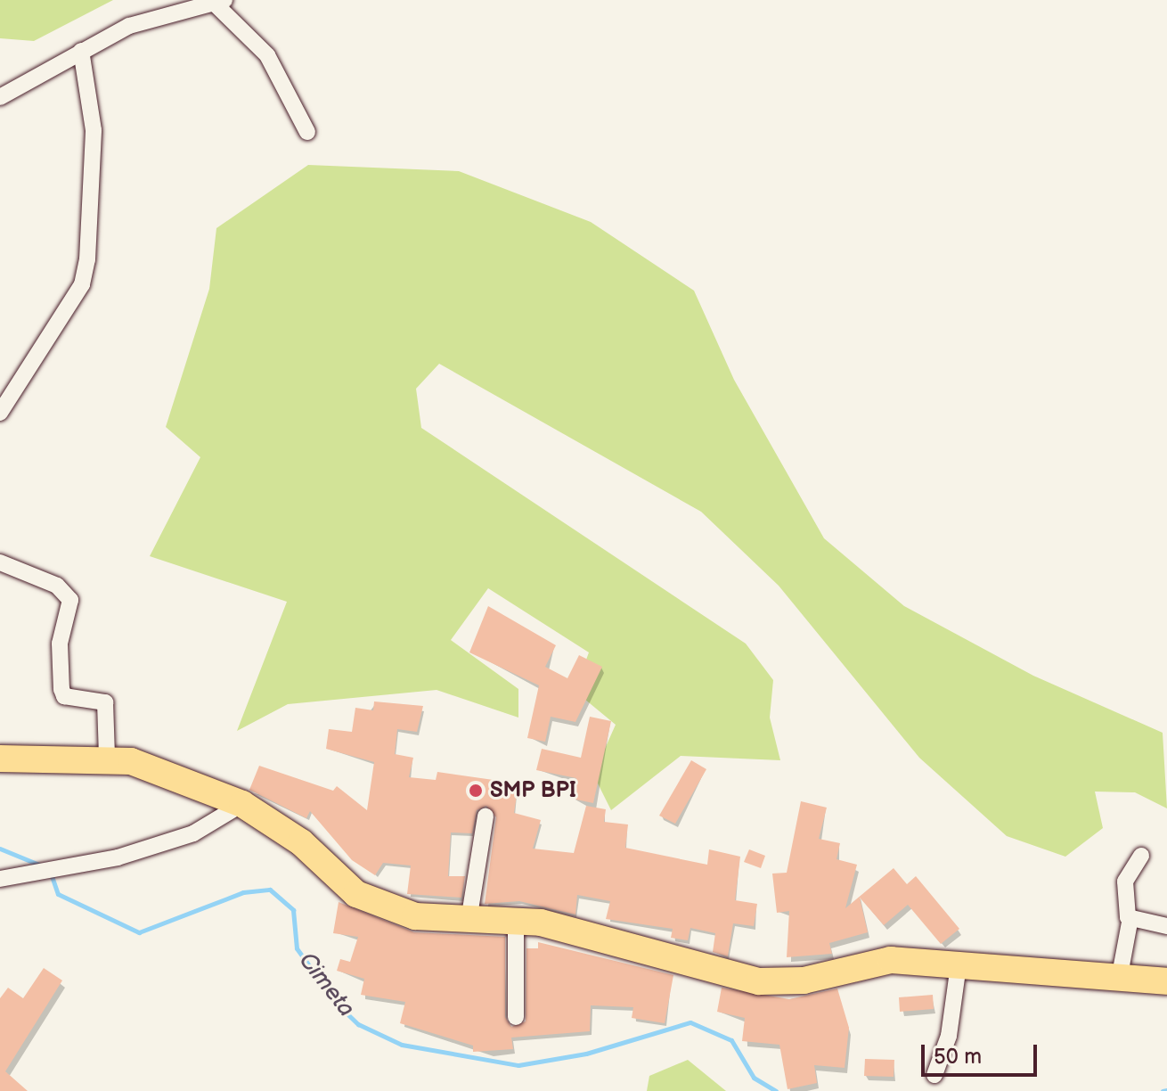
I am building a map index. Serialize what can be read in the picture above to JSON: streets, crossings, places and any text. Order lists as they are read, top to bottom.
{
  "water": ["Cimeta"],
  "places": ["SMP BPI"],
  "scale_bar": "50 m"
}
